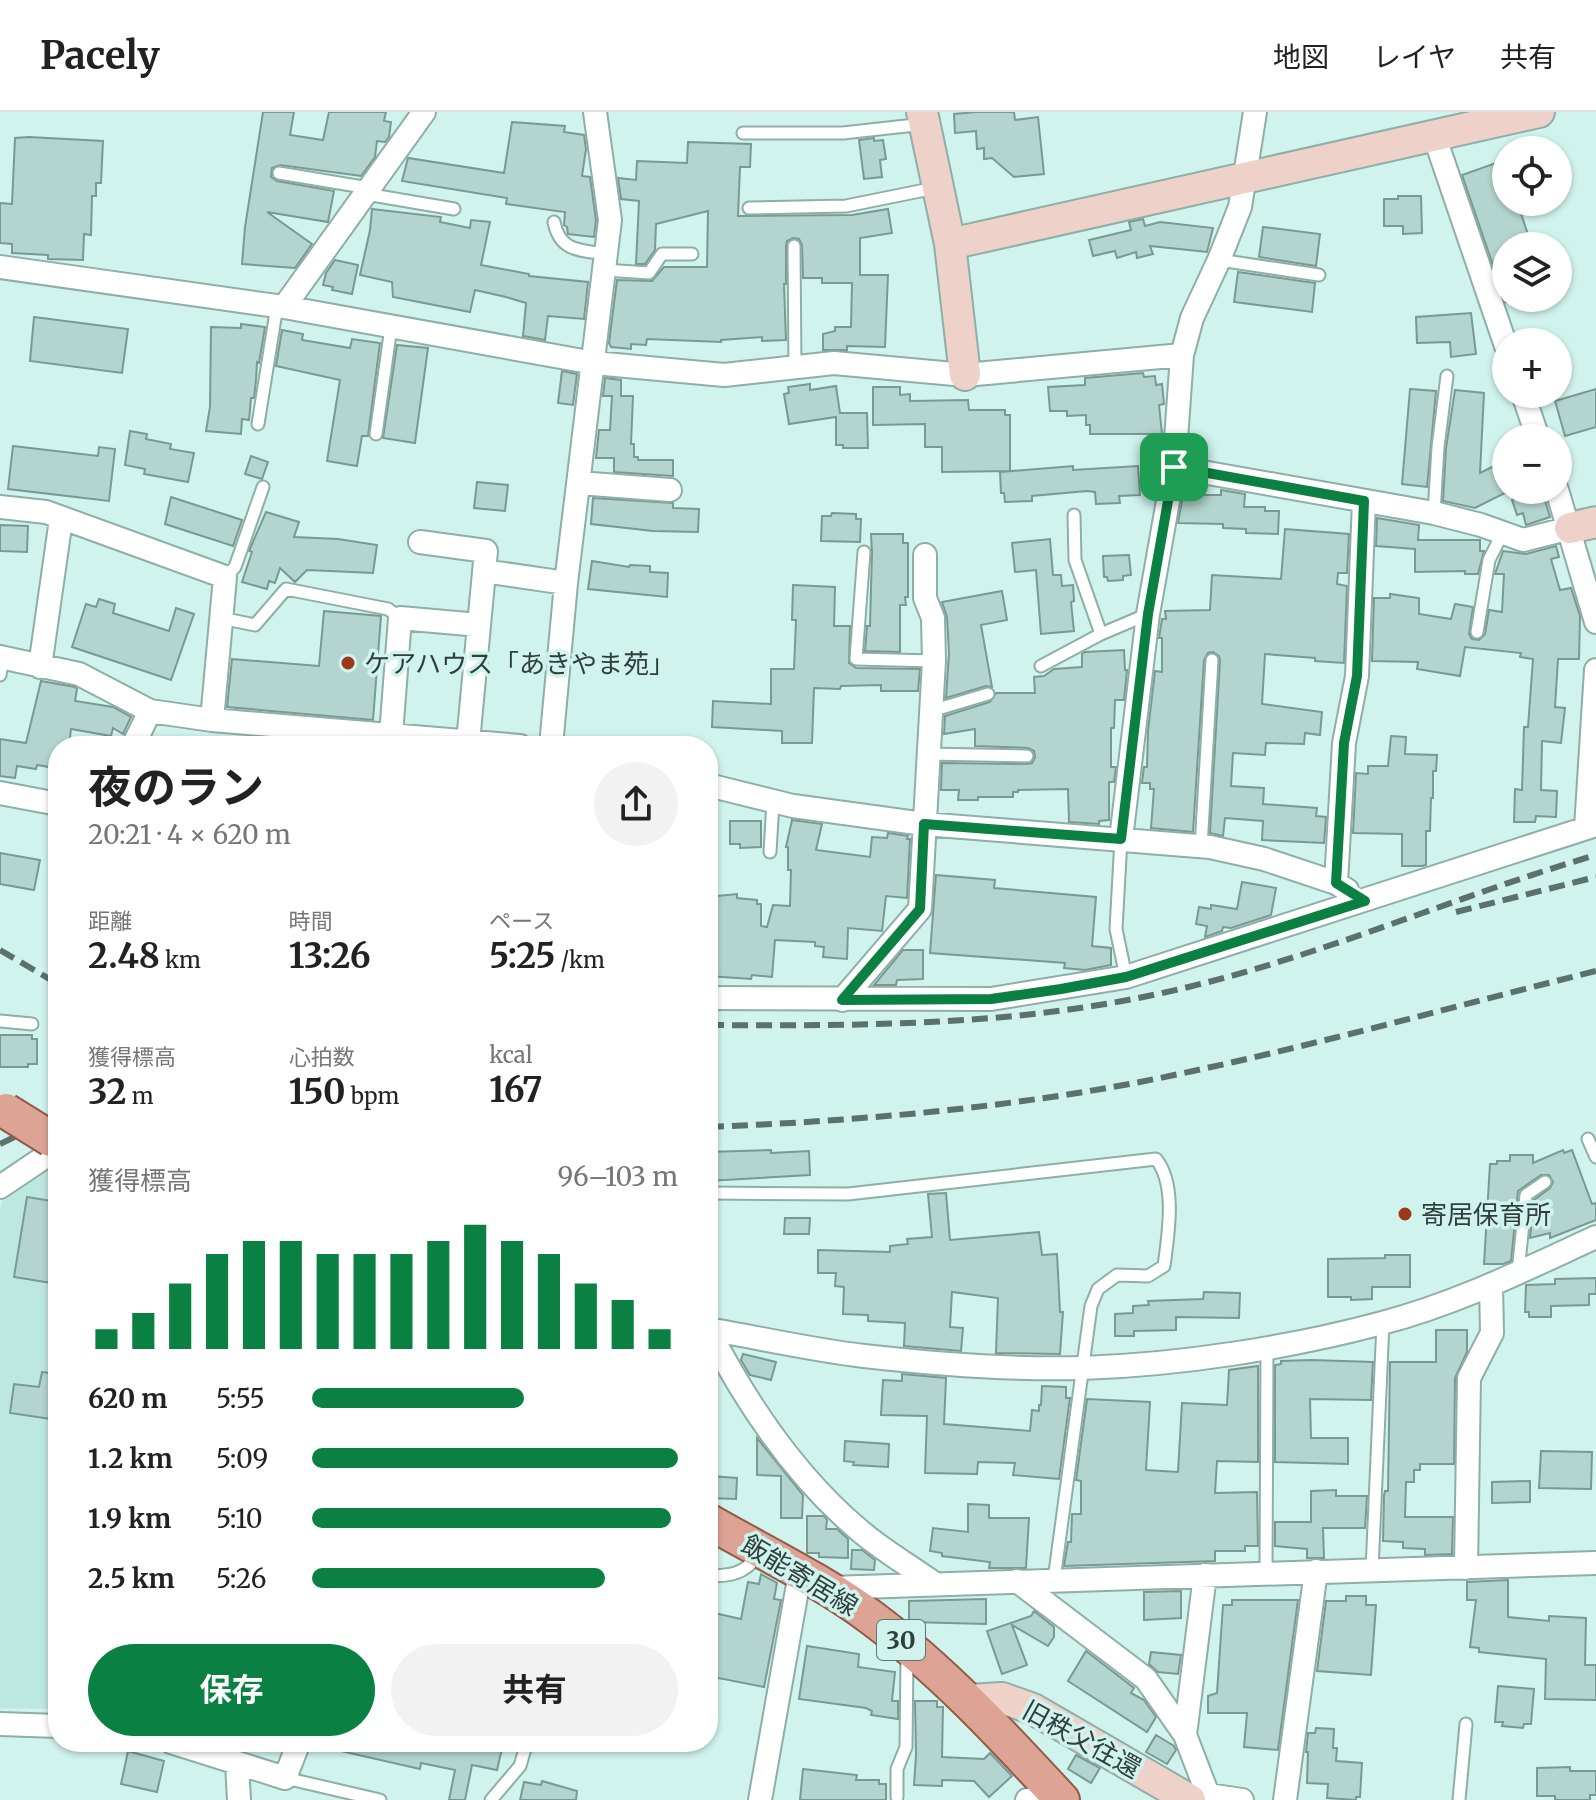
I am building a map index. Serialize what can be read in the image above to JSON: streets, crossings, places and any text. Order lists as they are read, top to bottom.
{
  "streets": {
    "main road": ["飯能寄居線", "30"],
    "street": ["旧秩父往還"]
  },
  "crossings": [
    ["飯能寄居線", "旧秩父往還"]
  ],
  "places": ["ケアハウス「あきやま苑」", "寄居保育所"],
  "page": {
    "header": "Pacely",
    "nav": ["地図", "レイヤ", "共有"],
    "map_buttons": ["+", "−"],
    "heading": ["夜のラン", "20:21 · 4 × 620 m"],
    "stats": [
      ["距離", "2.48 km"],
      ["時間", "13:26"],
      ["ペース", "5:25 /km"],
      ["獲得標高", "32 m"],
      ["心拍数", "150 bpm"],
      ["kcal", "167"]
    ],
    "chart": ["獲得標高", "96–103 m"],
    "list": [
      {
        "name": "620 m",
        "note": "5:55"
      },
      {
        "name": "1.2 km",
        "note": "5:09"
      },
      {
        "name": "1.9 km",
        "note": "5:10"
      },
      {
        "name": "2.5 km",
        "note": "5:26"
      }
    ],
    "buttons": ["保存", "共有"]
  }
}
